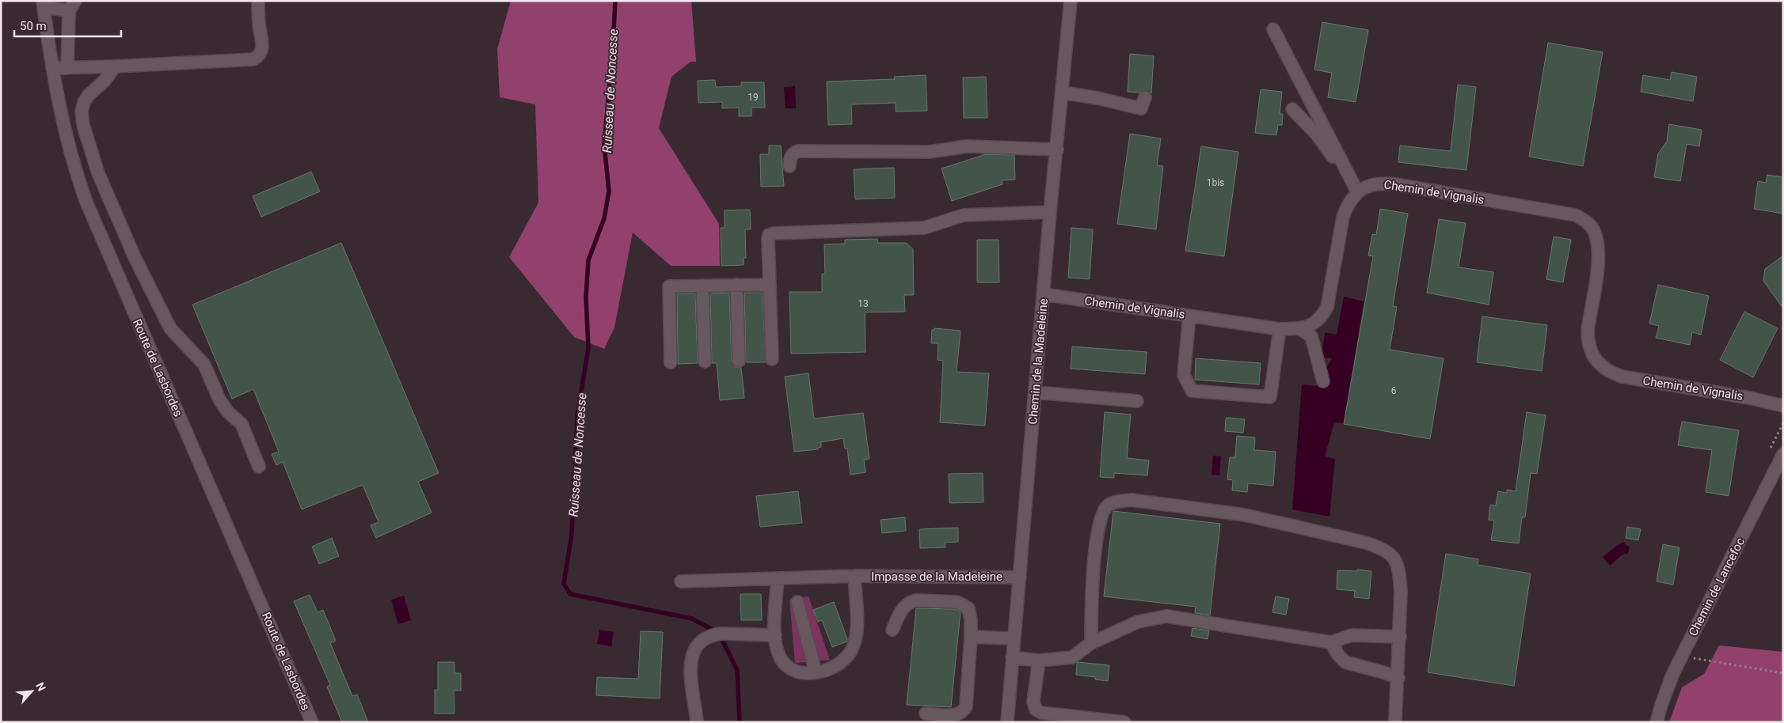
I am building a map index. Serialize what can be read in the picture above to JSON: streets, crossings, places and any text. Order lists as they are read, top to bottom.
{
  "streets": {
    "street": [
      "Chemin de Vignalis",
      "Chemin de la Madeleine",
      "Route de Lasbordes",
      "Impasse de la Madeleine",
      "Chemin de Lancefoc"
    ]
  },
  "crossings": [
    ["Chemin de Vignalis", "Chemin de la Madeleine"],
    ["Chemin de la Madeleine", "Impasse de la Madeleine"]
  ],
  "water": ["Ruisseau de Noncesse"],
  "house_numbers": [
    "19",
    "1bis",
    "13",
    "6"
  ],
  "scale_bar": "50 m",
  "north": "top right"
}
